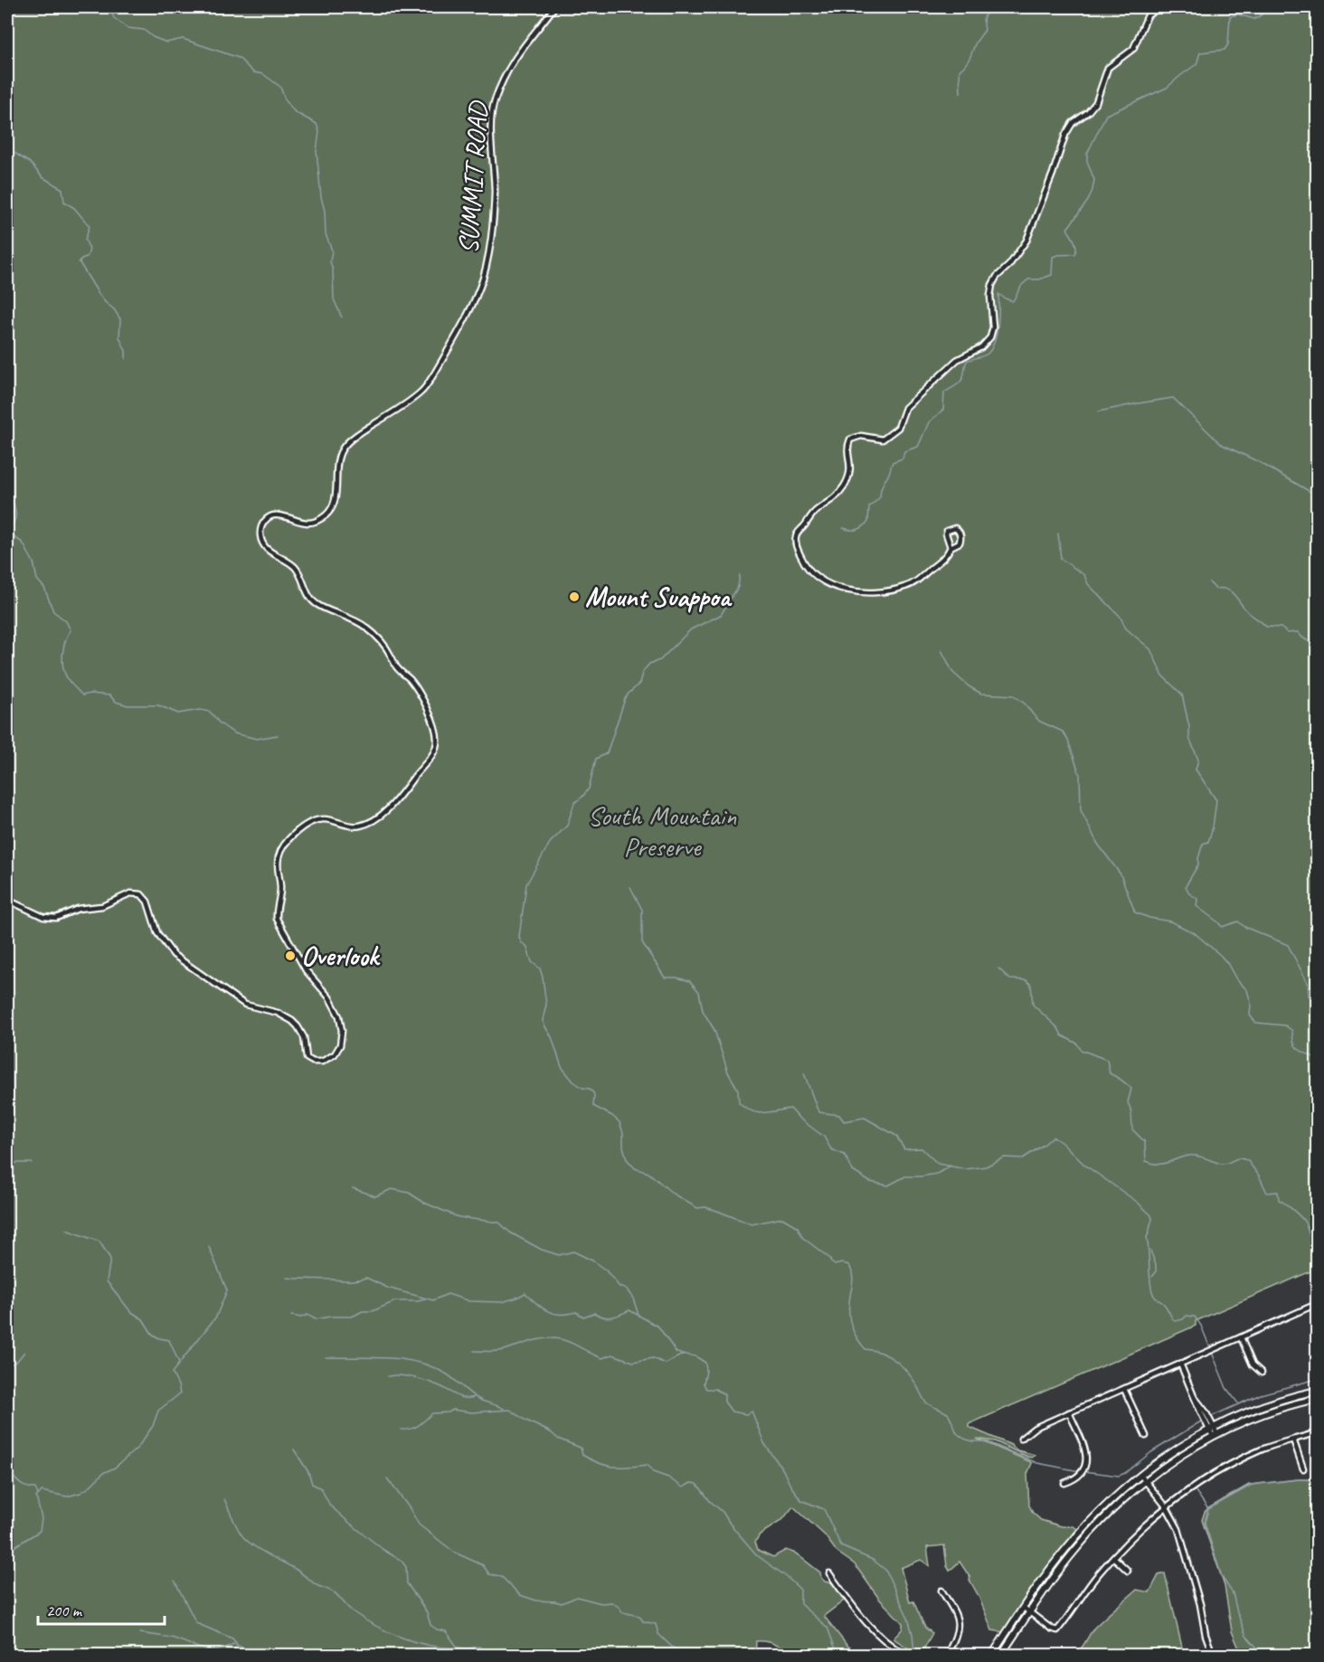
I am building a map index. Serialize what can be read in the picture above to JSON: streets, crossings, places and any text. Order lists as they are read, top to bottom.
{
  "streets": {
    "street": ["SUMMIT ROAD"]
  },
  "parks": ["South Mountain Preserve"],
  "places": ["Mount Suappoa", "Overlook"],
  "scale_bar": "200 m"
}
